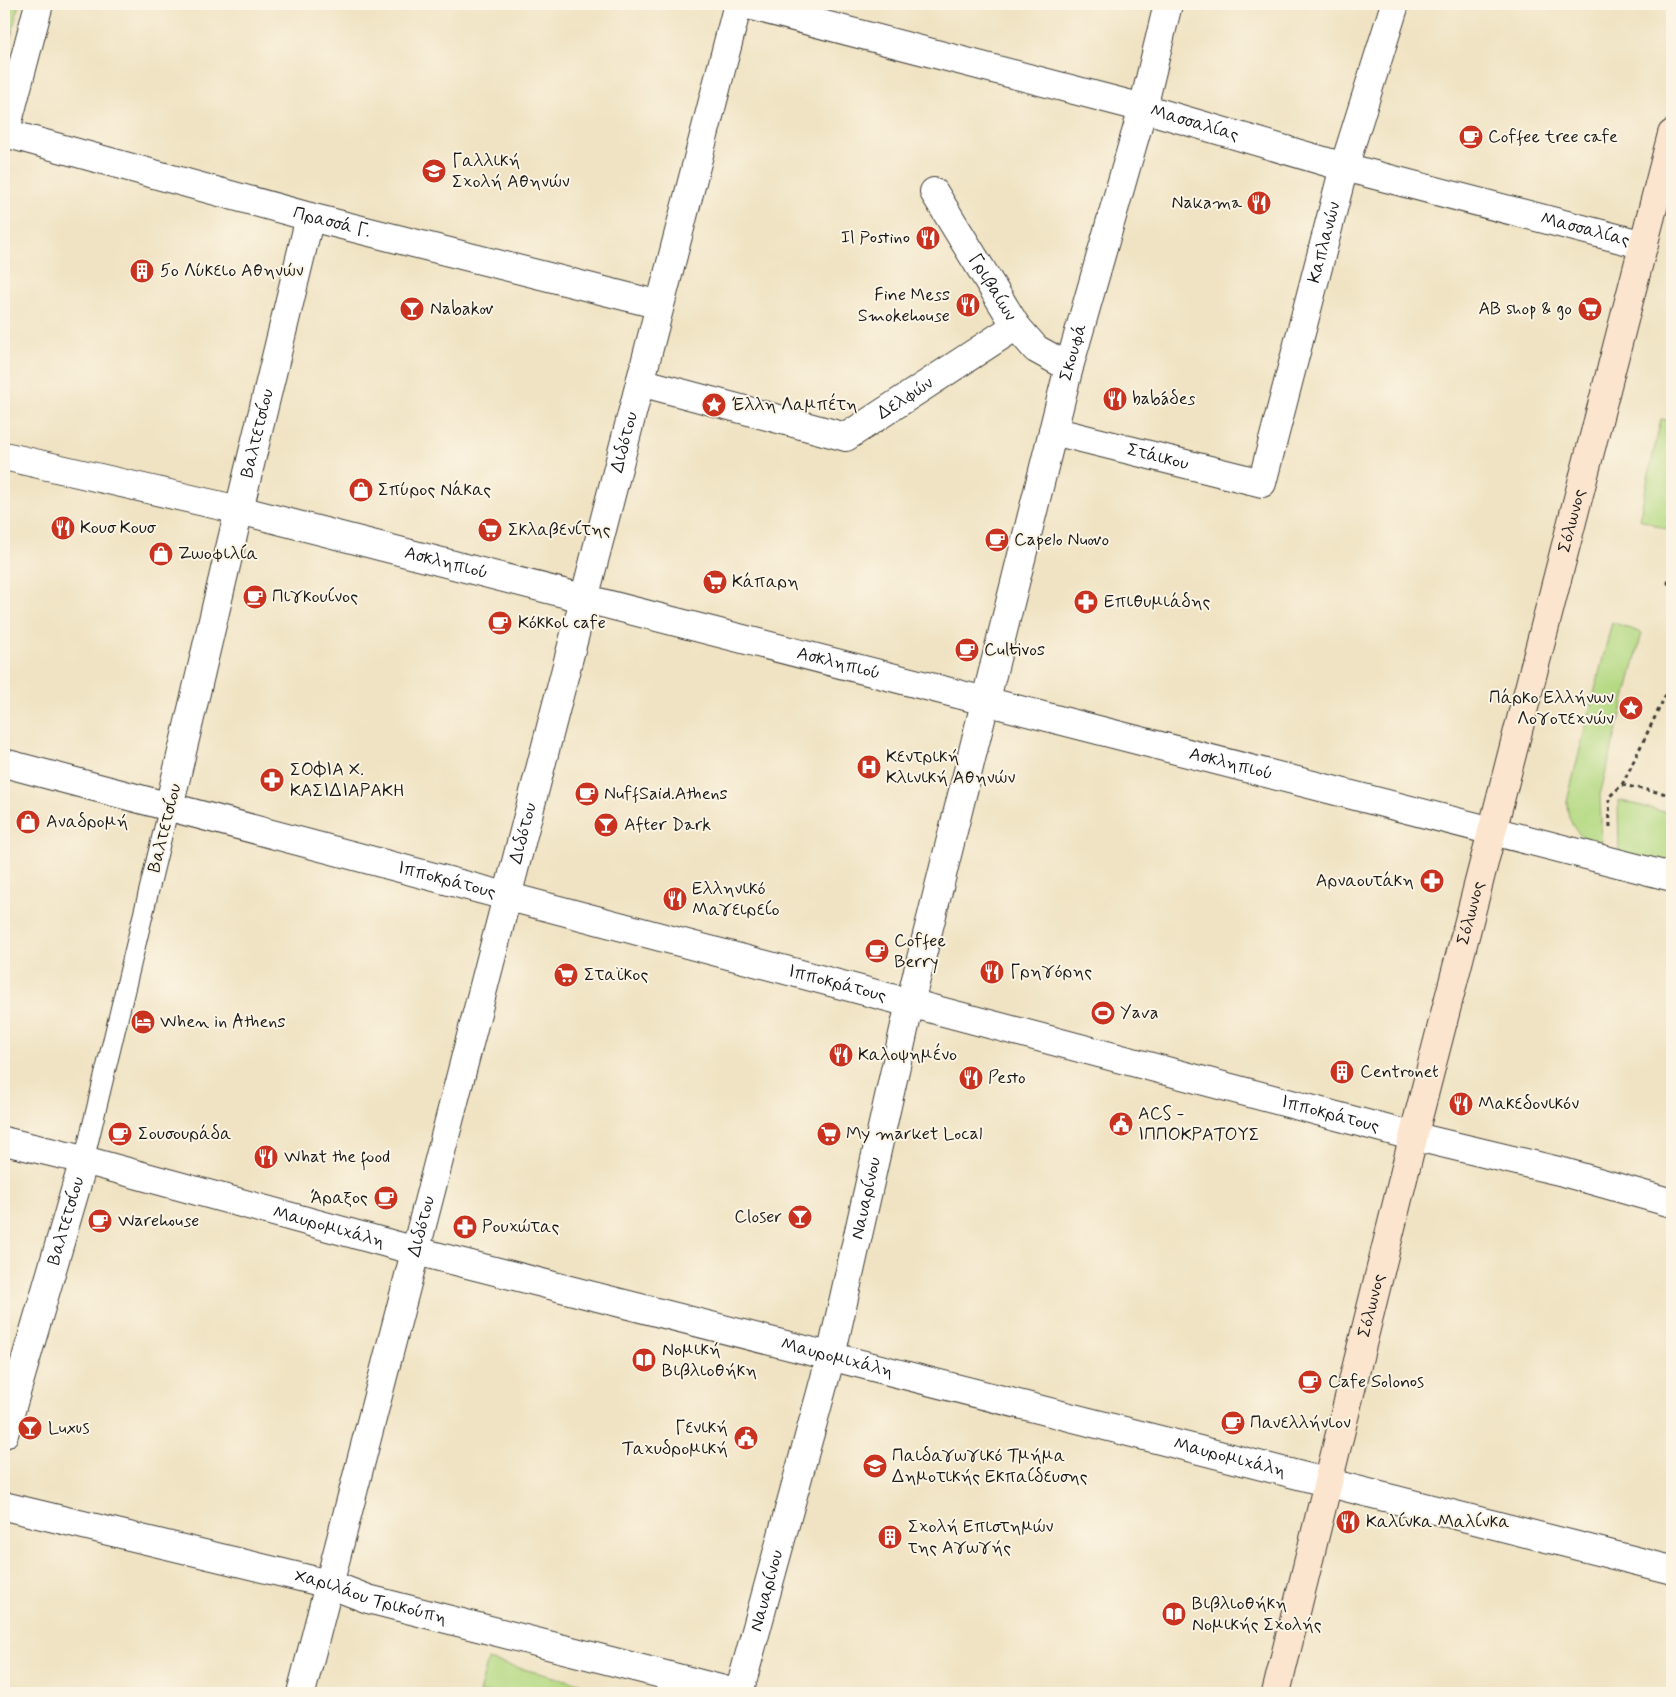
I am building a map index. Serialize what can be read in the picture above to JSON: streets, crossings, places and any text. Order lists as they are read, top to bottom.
{
  "streets": {
    "main road": ["Σόλωνος"],
    "street": [
      "Μασσαλίας",
      "Πρασσά Γ.",
      "Καπλανών",
      "Γριβαίων",
      "Σκουφά",
      "Δελφών",
      "Βαλτετσίου",
      "Διδότου",
      "Στάικου",
      "Ασκληπιού",
      "Ιπποκράτους",
      "Ναυαρίνου",
      "Μαυρομιχάλη",
      "Χαριλάου Τρικούπη"
    ]
  },
  "crossings": [
    ["Μασσαλίας", "Καπλανών"],
    ["Μασσαλίας", "Σκουφά"],
    ["Μασσαλίας", "Σόλωνος"],
    ["Πρασσά Γ.", "Βαλτετσίου"],
    ["Πρασσά Γ.", "Διδότου"],
    ["Καπλανών", "Στάικου"],
    ["Γριβαίων", "Σκουφά"],
    ["Γριβαίων", "Δελφών"],
    ["Σκουφά", "Στάικου"],
    ["Σκουφά", "Ασκληπιού"],
    ["Σκουφά", "Ναυαρίνου"],
    ["Δελφών", "Διδότου"],
    ["Βαλτετσίου", "Ασκληπιού"],
    ["Βαλτετσίου", "Ιπποκράτους"],
    ["Βαλτετσίου", "Μαυρομιχάλη"],
    ["Διδότου", "Ασκληπιού"],
    ["Διδότου", "Ιπποκράτους"],
    ["Διδότου", "Μαυρομιχάλη"],
    ["Διδότου", "Χαριλάου Τρικούπη"],
    ["Σόλωνος", "Ασκληπιού"],
    ["Σόλωνος", "Ιπποκράτους"],
    ["Σόλωνος", "Μαυρομιχάλη"],
    ["Ασκληπιού", "Ναυαρίνου"],
    ["Ιπποκράτους", "Ναυαρίνου"],
    ["Ναυαρίνου", "Μαυρομιχάλη"],
    ["Ναυαρίνου", "Χαριλάου Τρικούπη"]
  ],
  "places": {
    "cafe": [
      "Coffee tree cafe",
      "Capelo Nuovo",
      "Πιγκουίνος",
      "Κόκκοι cafe",
      "Cultivos",
      "NuffSaid.Athens",
      "Coffee Berry",
      "Σουσουράδα",
      "Άραξος",
      "Warehouse",
      "Cafe Solonos",
      "Πανελλήνιον"
    ],
    "school or university": ["Γαλλική Σχολή Αθηνών", "Παιδαγωγικό Τμήμα Δημοτικής Εκπαίδευσης"],
    "restaurant": [
      "Nakama",
      "Il Postino",
      "Fine Mess Smokehouse",
      "babáδes",
      "Κουσ Κουσ",
      "Ελληνικό Μαγειρείο",
      "Γρηγόρης",
      "Καλοψημένο",
      "Pesto",
      "Μακεδονικόν",
      "What the food",
      "Καλίνκα Μαλίνκα"
    ],
    "building": ["5ο Λύκειο Αθηνών", "Centronet", "Σχολή Επιστημών της Αγωγής"],
    "bar": [
      "Nabakov",
      "After Dark",
      "Closer",
      "Luxus"
    ],
    "supermarket": [
      "ΑΒ shop & go",
      "Σκλαβενίτης",
      "Κάπαρη",
      "Σταϊκος",
      "My market Local"
    ],
    "place": ["Έλλη Λαμπέτη", "Πάρκο Ελλήνων Λογοτεχνών"],
    "shop": ["Σπύρος Νάκας", "Ζωοφιλία", "Αναδρομή"],
    "pharmacy": [
      "Επιθυμιάδης",
      "ΣΟΦΙΑ Χ. ΚΑΣΙΔΙΑΡΑΚΗ",
      "Αρναουτάκη",
      "Ρουχώτας"
    ],
    "hospital": ["Κεντρική Κλινική Αθηνών"],
    "sports": ["Yava"],
    "hotel": ["When in Athens"],
    "public building": ["ACS - ΙΠΠΟΚΡΑΤΟΥΣ", "Γενική Ταχυδρομική"],
    "library": ["Νομική Βιβλιοθήκη", "Βιβλιοθήκη Νομικής Σχολής"]
  }
}
